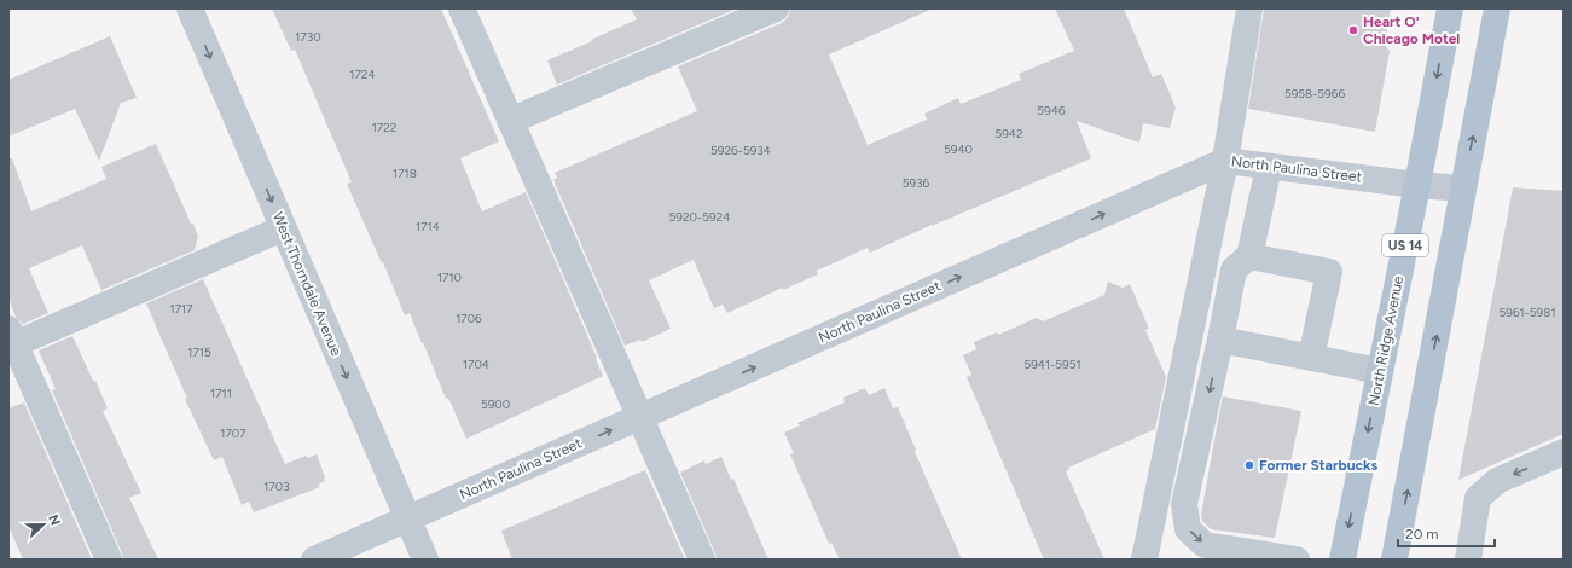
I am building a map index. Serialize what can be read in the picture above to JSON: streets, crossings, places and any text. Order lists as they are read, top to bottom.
{
  "streets": {
    "main road": ["US 14", "North Ridge Avenue"],
    "street": ["North Paulina Street", "West Thorndale Avenue"]
  },
  "crossings": [
    ["North Paulina Street", "West Thorndale Avenue"],
    ["North Paulina Street", "North Ridge Avenue"]
  ],
  "one_way": ["North Paulina Street", "West Thorndale Avenue"],
  "places": ["Heart O' Chicago Motel", "Former Starbucks"],
  "house_numbers": [
    "1730",
    "1724",
    "5958-5966",
    "5946",
    "1722",
    "5942",
    "5940",
    "5926-5934",
    "1718",
    "5936",
    "5920-5924",
    "1714",
    "1710",
    "1717",
    "5961-5981",
    "1706",
    "1715",
    "1704",
    "5941-5951",
    "1711",
    "5900",
    "1707",
    "1703"
  ],
  "scale_bar": "20 m",
  "north": "right"
}
